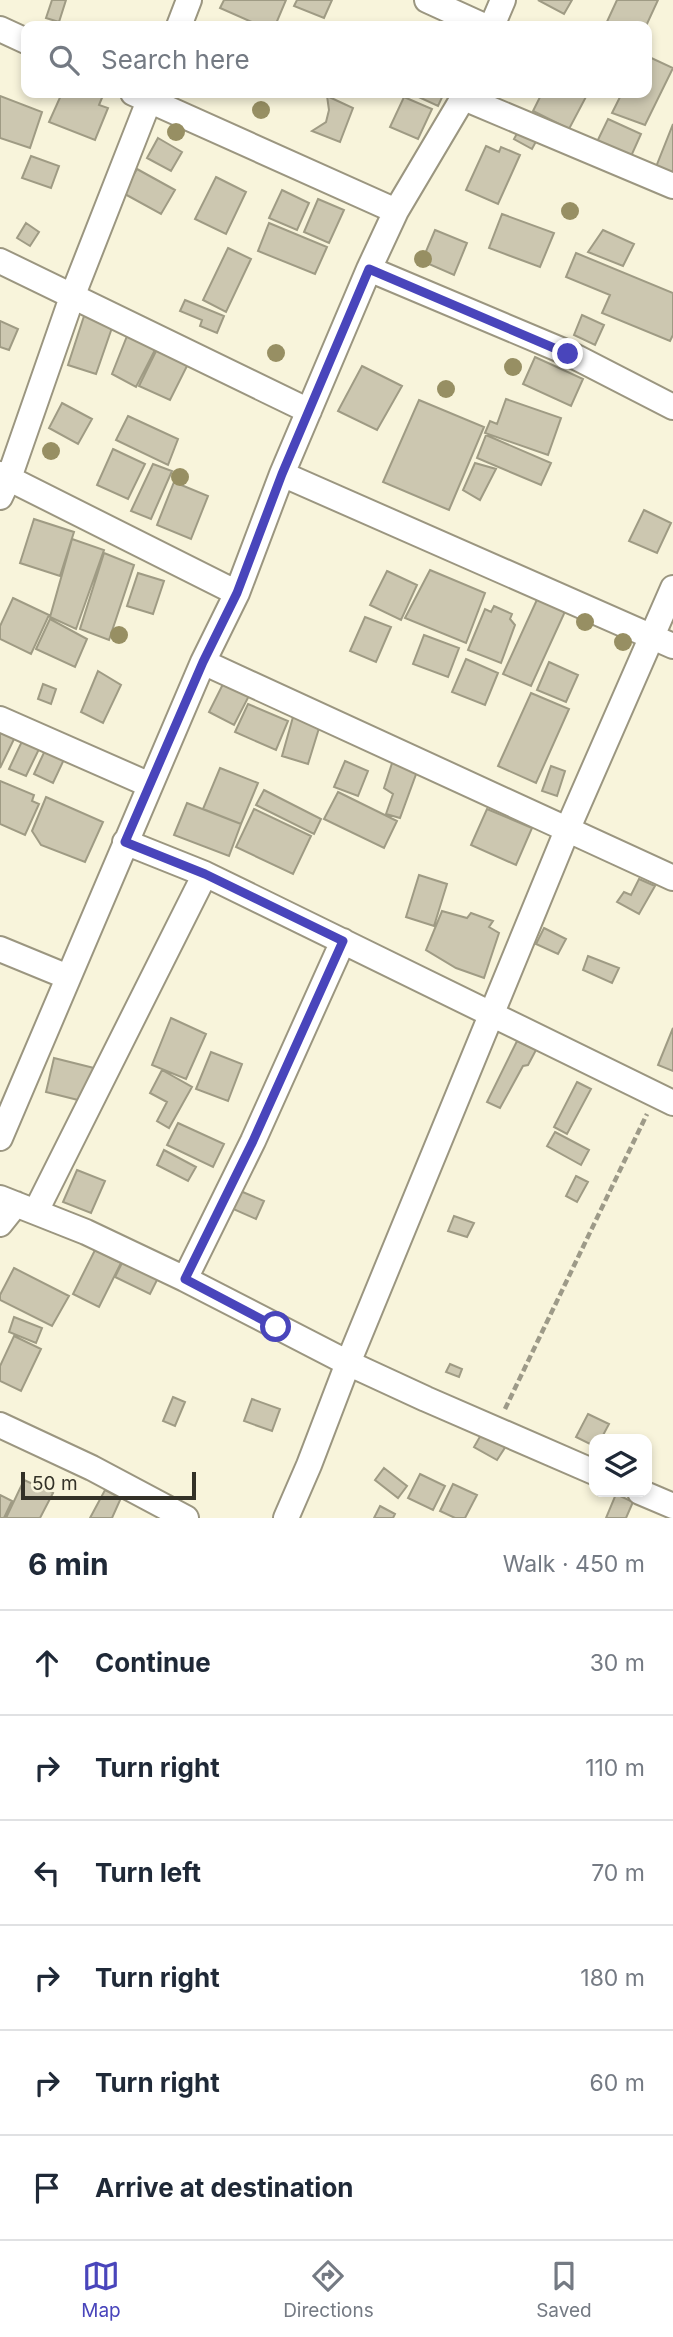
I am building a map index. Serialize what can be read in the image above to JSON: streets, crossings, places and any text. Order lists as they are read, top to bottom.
{
  "scale_bar": "50 m",
  "page": {
    "search": "Search here",
    "scale": "50 m",
    "heading": ["6 min", "Walk · 450 m"],
    "list": [
      ["Continue", "30 m"],
      ["Turn right", "110 m"],
      ["Turn left", "70 m"],
      ["Turn right", "180 m"],
      ["Turn right", "60 m"],
      "Arrive at destination"
    ],
    "nav": ["Map", "Directions", "Saved"]
  }
}
